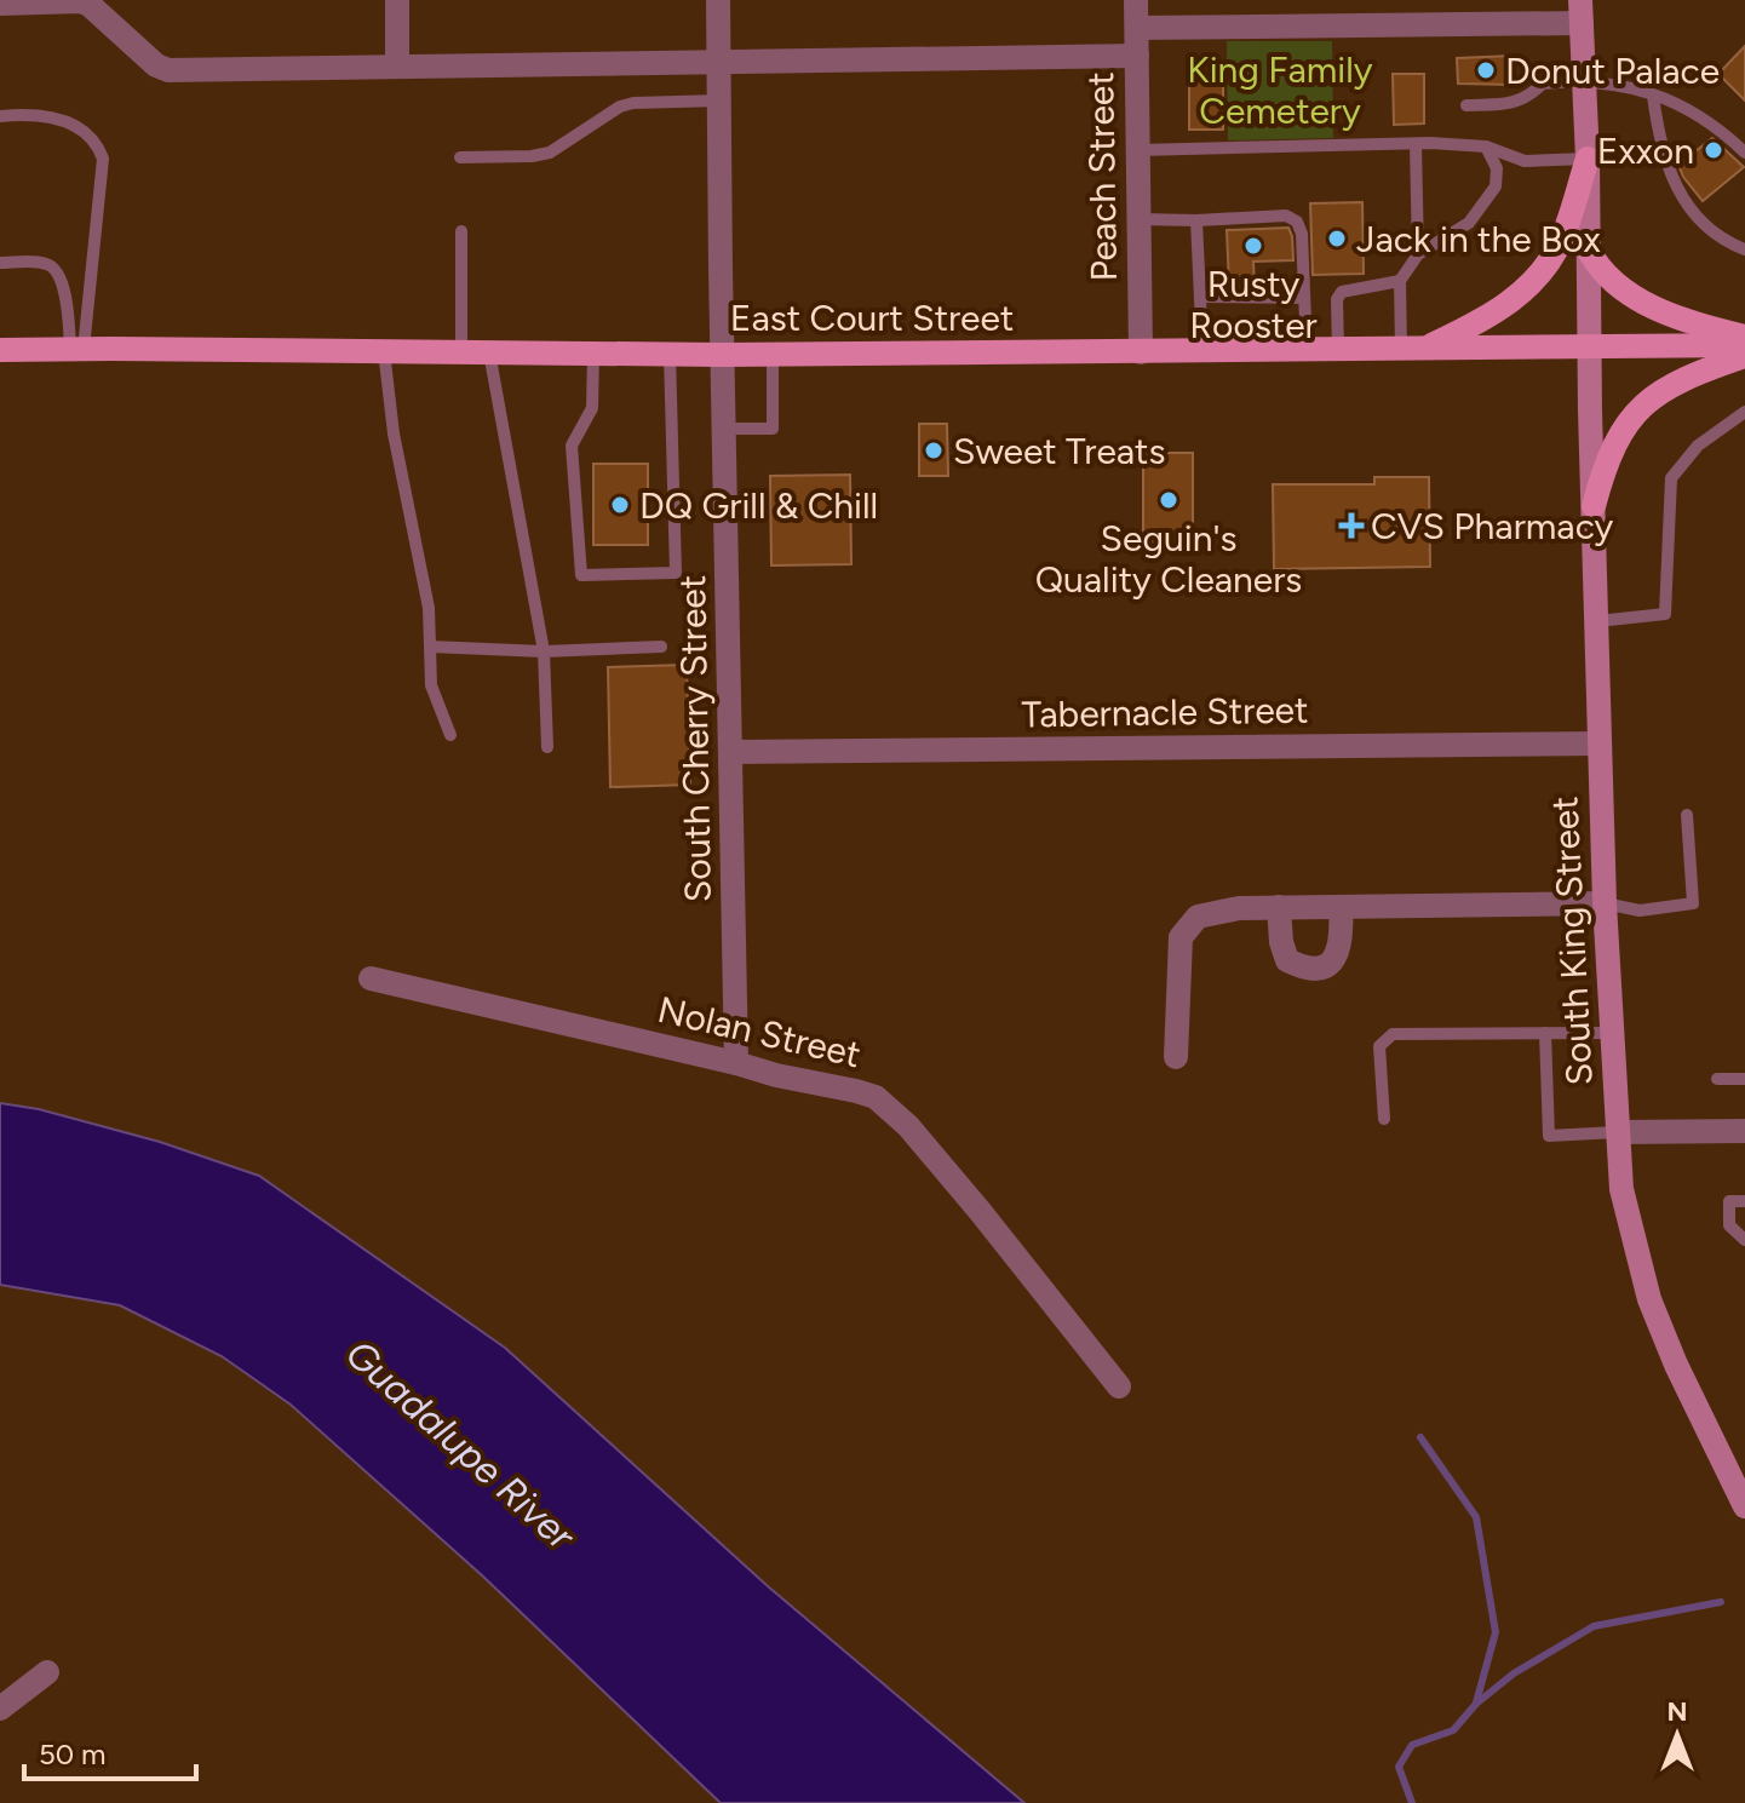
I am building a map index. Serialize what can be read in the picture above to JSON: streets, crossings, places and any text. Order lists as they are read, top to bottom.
{
  "streets": {
    "main road": ["East Court Street", "South King Street"],
    "street": [
      "Peach Street",
      "Tabernacle Street",
      "South Cherry Street",
      "Nolan Street"
    ]
  },
  "crossings": [
    ["Peach Street", "East Court Street"],
    ["East Court Street", "South Cherry Street"],
    ["East Court Street", "South King Street"],
    ["Tabernacle Street", "South Cherry Street"],
    ["Tabernacle Street", "South King Street"],
    ["South Cherry Street", "Nolan Street"]
  ],
  "water": ["Guadalupe River"],
  "parks": ["King Family Cemetery"],
  "places": {
    "other": [
      "Donut Palace",
      "Exxon",
      "Jack in the Box",
      "Rusty Rooster",
      "Sweet Treats",
      "Seguin's Quality Cleaners",
      "DQ Grill & Chill"
    ],
    "health": ["CVS Pharmacy"]
  },
  "scale_bar": "50 m",
  "north": "top"
}
